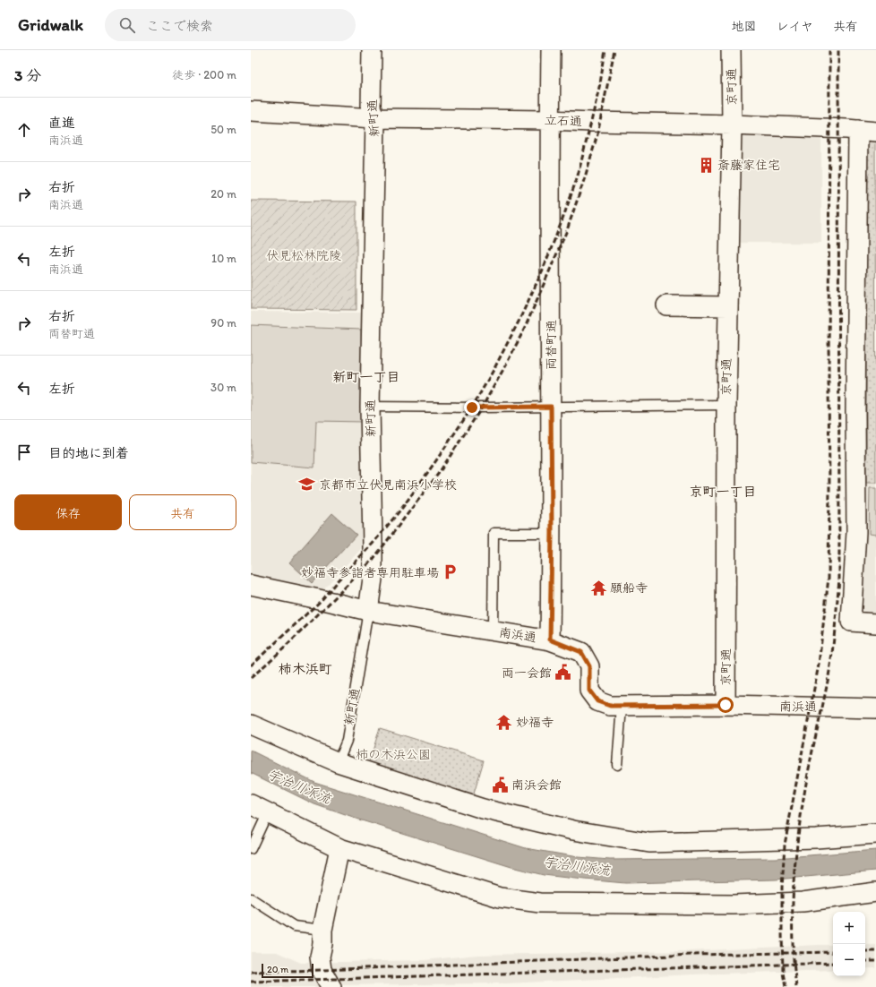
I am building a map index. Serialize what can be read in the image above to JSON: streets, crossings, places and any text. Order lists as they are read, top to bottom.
{
  "streets": {
    "street": [
      "京町通",
      "新町通",
      "立石通",
      "両替町通",
      "南浜通"
    ]
  },
  "crossings": [
    ["京町通", "立石通"],
    ["京町通", "南浜通"],
    ["新町通", "立石通"],
    ["新町通", "南浜通"],
    ["立石通", "両替町通"],
    ["両替町通", "南浜通"]
  ],
  "districts": ["新町一丁目", "京町一丁目", "柿木浜町"],
  "water": ["宇治川派流"],
  "parks": ["伏見松林院陵", "柿の木浜公園"],
  "places": {
    "building": ["斎藤家住宅"],
    "school or university": ["京都市立伏見南浜小学校"],
    "parking": ["妙福寺参詣者専用駐車場"],
    "temple": ["願船寺", "妙福寺"],
    "public building": ["両一会館", "南浜会館"]
  },
  "scale_bar": "20 m",
  "page": {
    "header": "Gridwalk",
    "search": "ここで検索",
    "nav": ["地図", "レイヤ", "共有"],
    "heading": ["3 分", "徒歩 · 200 m"],
    "list": [
      ["直進", "南浜通", "50 m"],
      ["右折", "南浜通", "20 m"],
      ["左折", "南浜通", "10 m"],
      ["右折", "両替町通", "90 m"],
      ["左折", "30 m"],
      "目的地に到着"
    ],
    "buttons": ["保存", "共有"],
    "map_buttons": ["+", "−"],
    "scale": "20 m"
  }
}
